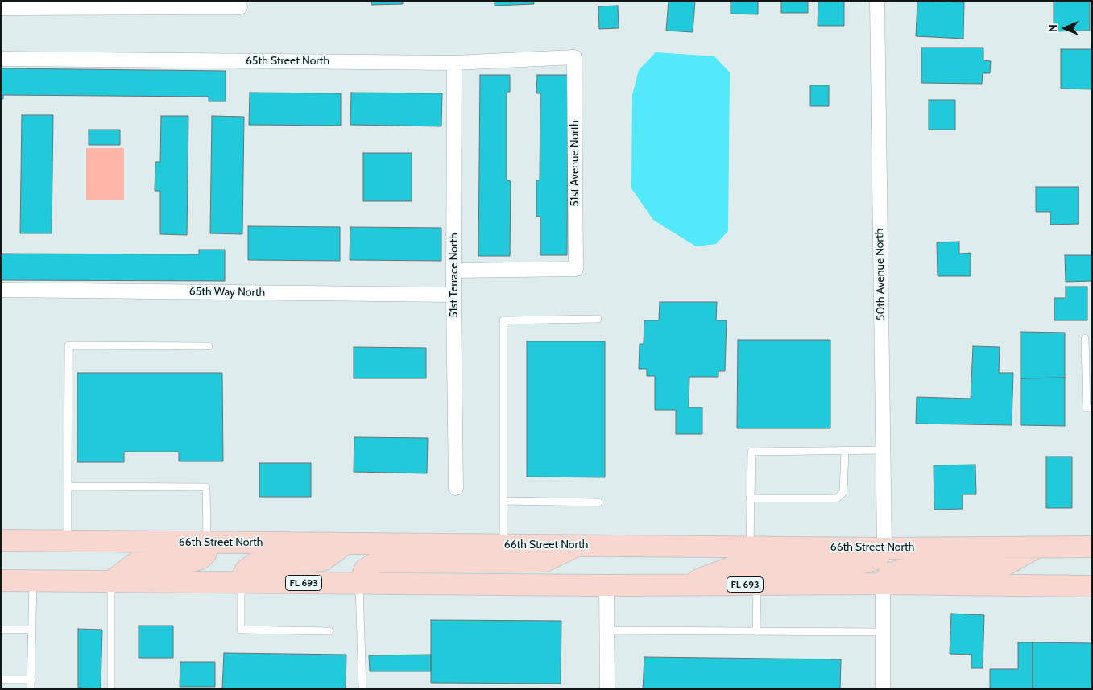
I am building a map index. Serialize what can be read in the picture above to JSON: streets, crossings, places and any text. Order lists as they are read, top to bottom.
{
  "streets": {
    "main road": ["66th Street North", "FL 693"],
    "street": [
      "65th Street North",
      "51st Avenue North",
      "50th Avenue North",
      "51st Terrace North",
      "65th Way North"
    ]
  },
  "crossings": [
    ["65th Street North", "51st Avenue North"],
    ["65th Street North", "51st Terrace North"],
    ["51st Avenue North", "51st Terrace North"],
    ["50th Avenue North", "66th Street North"],
    ["51st Terrace North", "65th Way North"]
  ],
  "north": "left"
}
